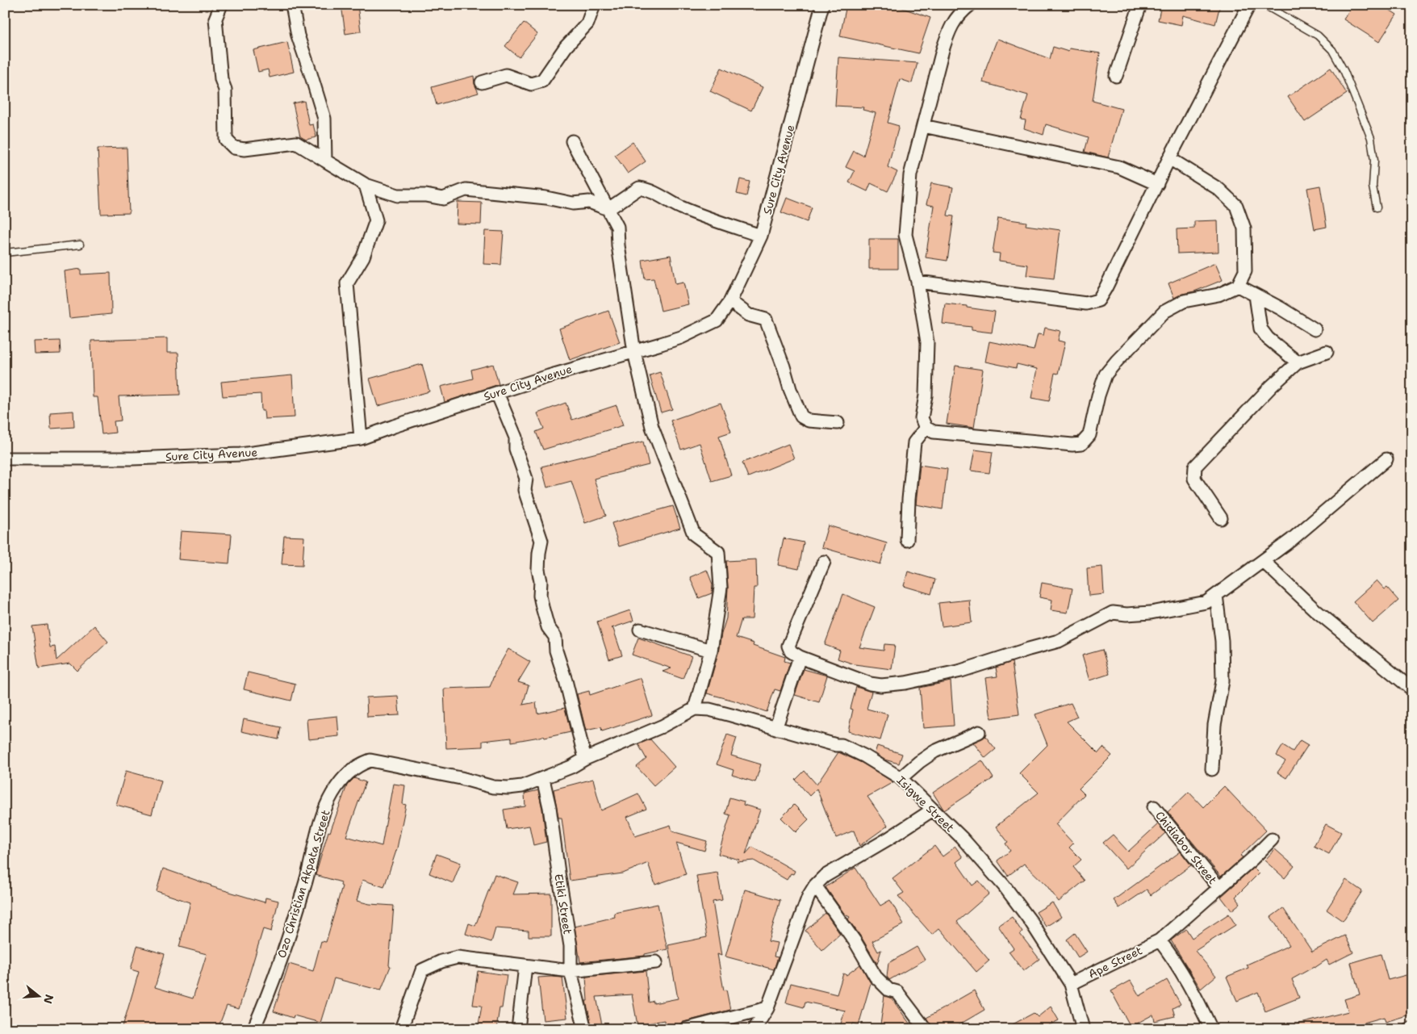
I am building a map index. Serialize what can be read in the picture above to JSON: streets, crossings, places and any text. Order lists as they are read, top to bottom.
{
  "streets": {
    "street": [
      "Sure City Avenue",
      "Isigwe Street",
      "Chidiabor Street",
      "Ozo Christian Akpata Street",
      "Etiki Street",
      "Ape Street"
    ]
  },
  "crossings": [
    ["Isigwe Street", "Ape Street"],
    ["Chidiabor Street", "Ape Street"],
    ["Ozo Christian Akpata Street", "Etiki Street"]
  ],
  "north": "right"
}
